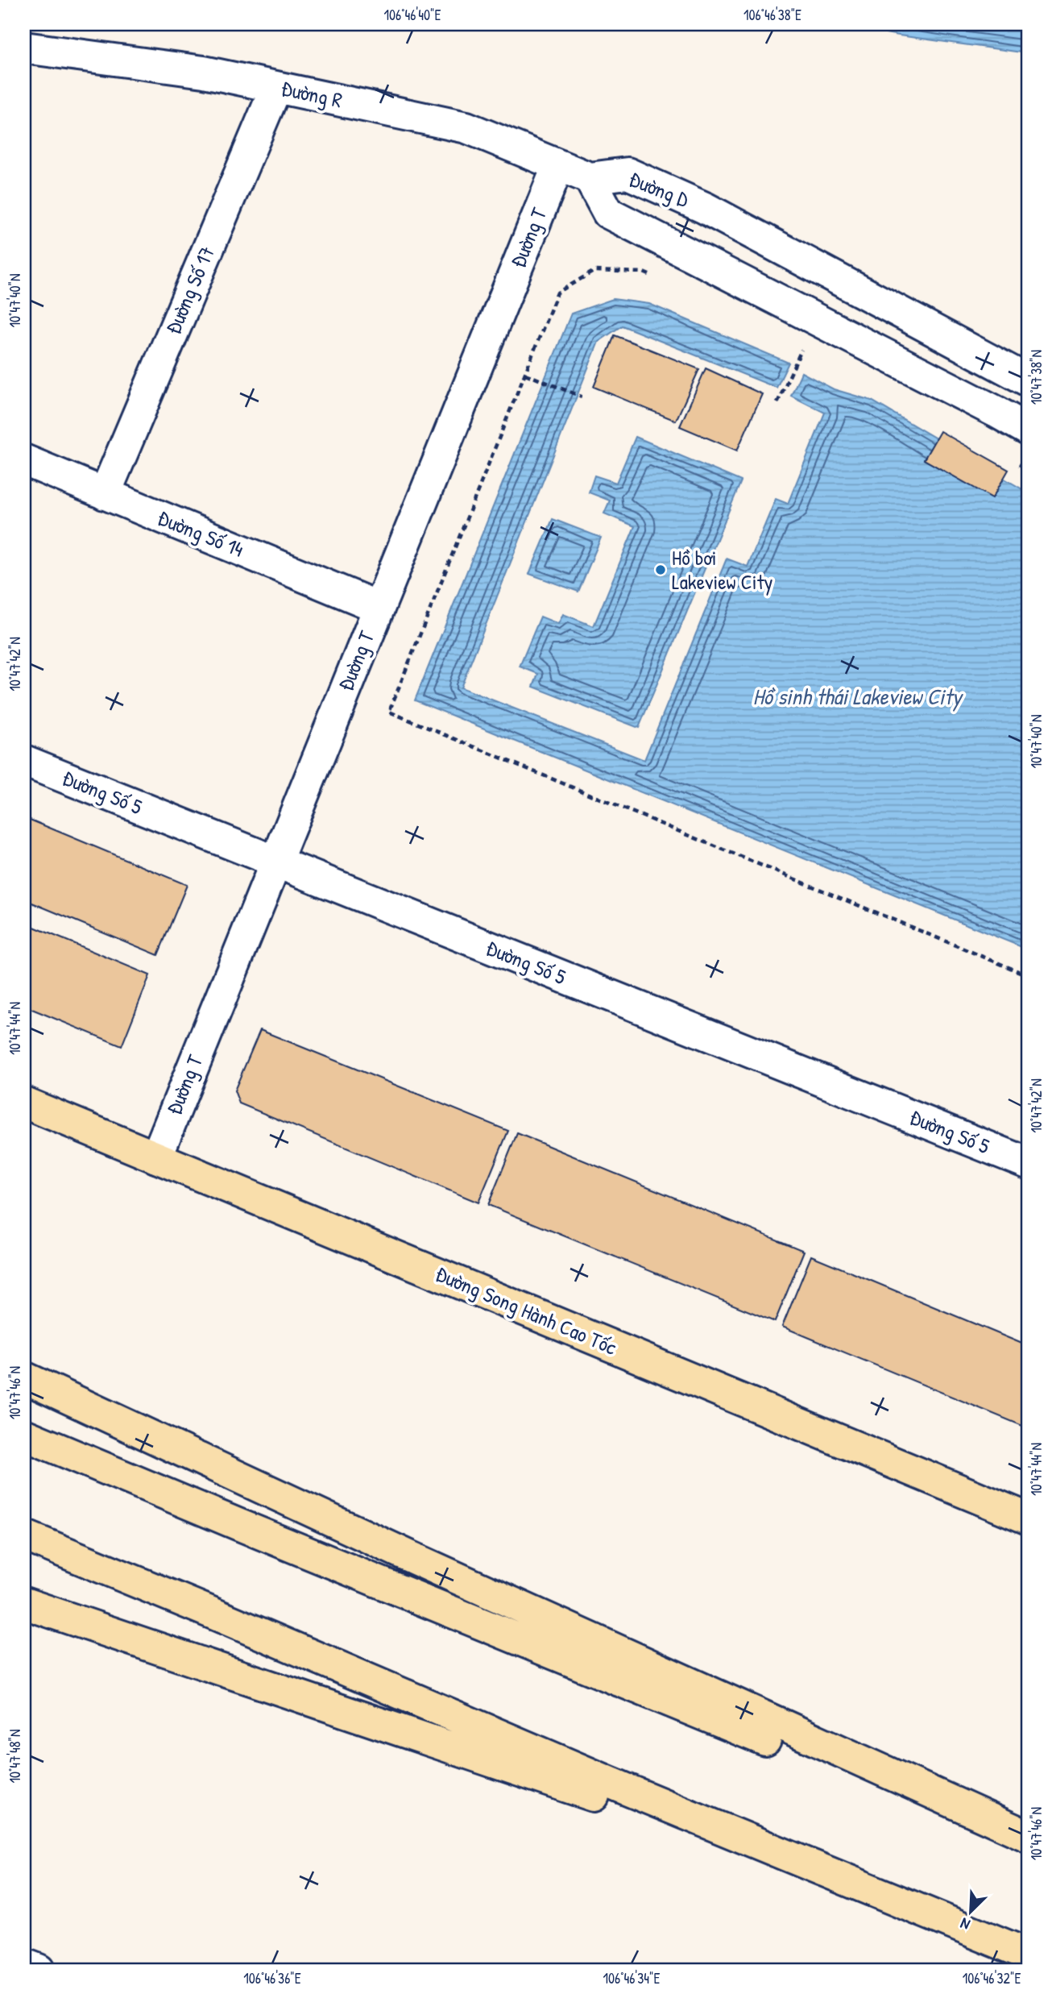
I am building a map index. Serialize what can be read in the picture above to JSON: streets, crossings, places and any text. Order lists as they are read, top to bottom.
{
  "streets": {
    "main road": ["Đường Song Hành Cao Tốc"],
    "street": [
      "Đường R",
      "Đường D",
      "Đường T",
      "Đường Số 17",
      "Đường Số 14",
      "Đường Số 5"
    ]
  },
  "crossings": [
    ["Đường R", "Đường D"],
    ["Đường R", "Đường T"],
    ["Đường R", "Đường Số 17"],
    ["Đường T", "Đường Số 14"],
    ["Đường T", "Đường Số 5"],
    ["Đường T", "Đường Song Hành Cao Tốc"],
    ["Đường Số 17", "Đường Số 14"]
  ],
  "water": ["Hồ sinh thái Lakeview City"],
  "places": ["Hồ bơi Lakeview City"],
  "north": "bottom left",
  "coordinates": [
    "106°46'40\"E",
    "106°46'38\"E",
    "10°47'40\"N",
    "10°47'38\"N",
    "10°47'42\"N",
    "10°47'44\"N",
    "10°47'46\"N",
    "10°47'48\"N",
    "106°46'36\"E",
    "106°46'34\"E",
    "106°46'32\"E"
  ]
}
